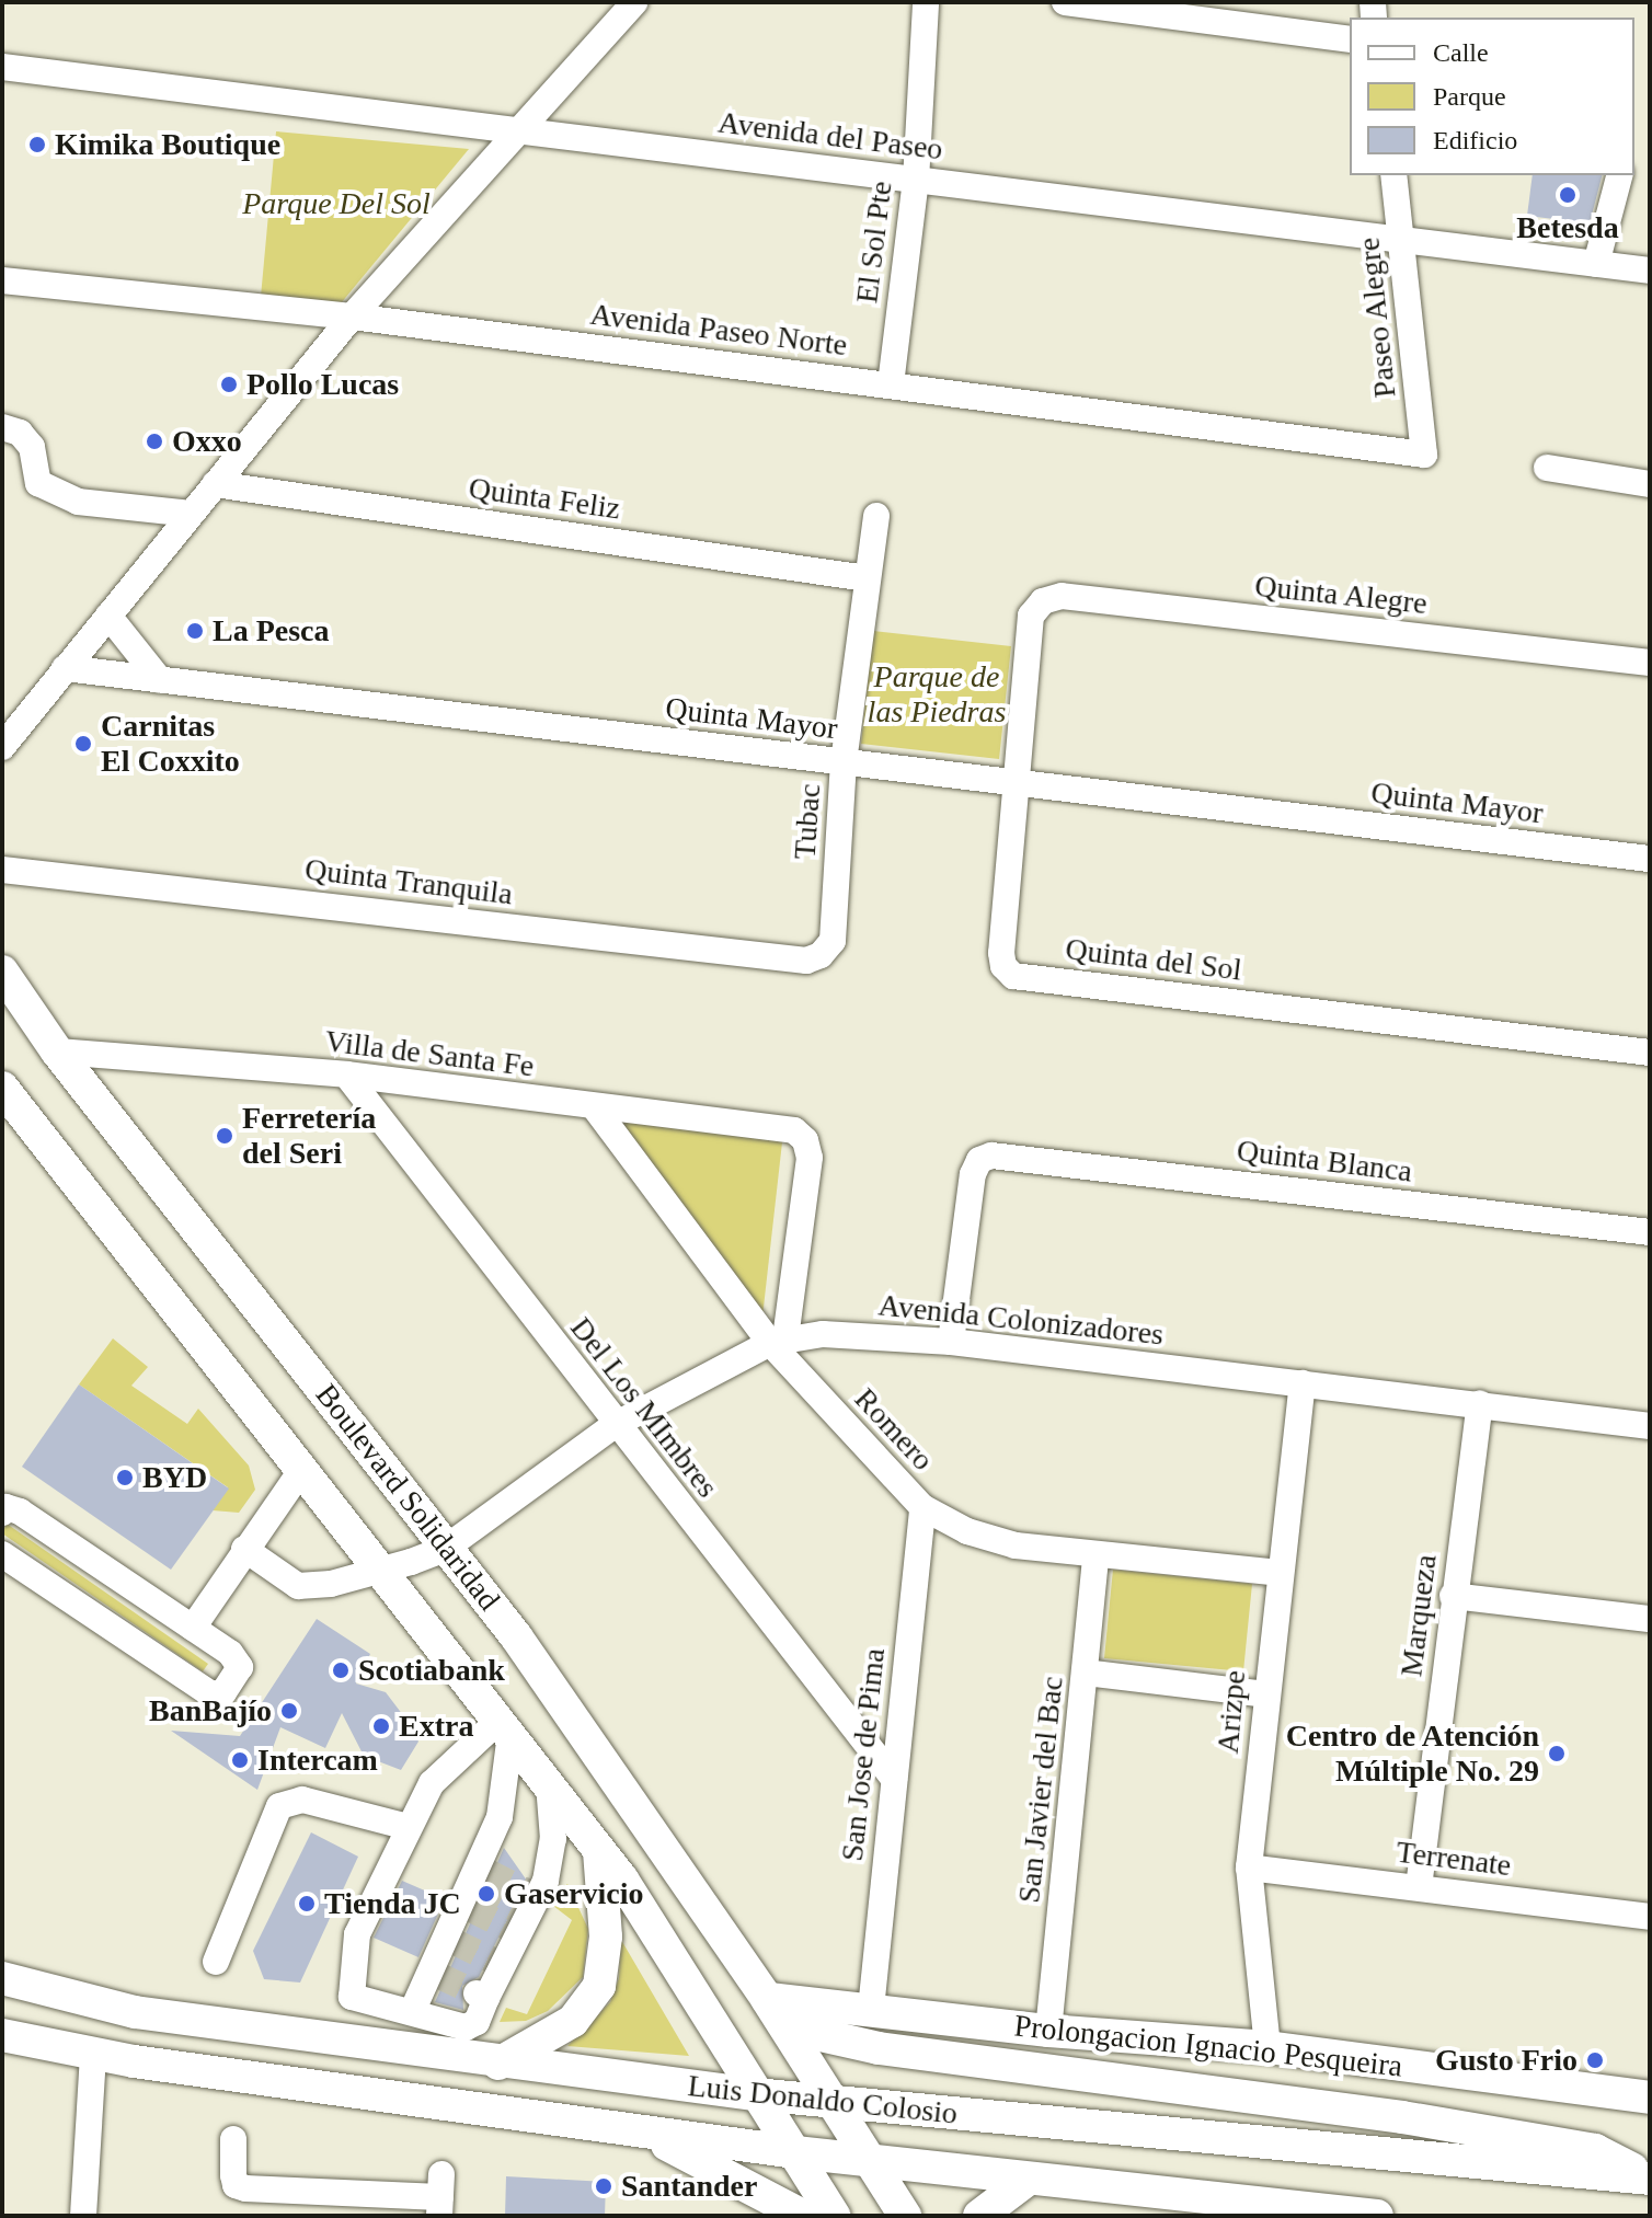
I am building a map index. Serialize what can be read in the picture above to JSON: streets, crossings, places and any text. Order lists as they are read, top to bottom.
{
  "streets": {
    "main road": ["Boulevard Solidaridad", "Prolongacion Ignacio Pesqueira", "Luis Donaldo Colosio"],
    "street": [
      "Avenida del Paseo",
      "El Sol Pte",
      "Paseo Alegre",
      "Avenida Paseo Norte",
      "Quinta Feliz",
      "Quinta Alegre",
      "Quinta Mayor",
      "Tubac",
      "Quinta Tranquila",
      "Quinta del Sol",
      "Villa de Santa Fe",
      "Quinta Blanca",
      "Avenida Colonizadores",
      "Del Los MImbres",
      "Romero",
      "Marqueza",
      "Arizpe",
      "San Jose de Pima",
      "San Javier del Bac",
      "Terrenate"
    ]
  },
  "crossings": [
    ["Avenida del Paseo", "El Sol Pte"],
    ["Avenida del Paseo", "Paseo Alegre"],
    ["El Sol Pte", "Avenida Paseo Norte"],
    ["Paseo Alegre", "Avenida Paseo Norte"],
    ["Quinta Feliz", "Tubac"],
    ["Quinta Alegre", "Quinta del Sol"],
    ["Quinta Mayor", "Tubac"],
    ["Quinta Mayor", "Quinta del Sol"],
    ["Tubac", "Quinta Tranquila"],
    ["Villa de Santa Fe", "Avenida Colonizadores"],
    ["Villa de Santa Fe", "Del Los MImbres"],
    ["Villa de Santa Fe", "Romero"],
    ["Villa de Santa Fe", "Boulevard Solidaridad"],
    ["Quinta Blanca", "Avenida Colonizadores"],
    ["Avenida Colonizadores", "Del Los MImbres"],
    ["Avenida Colonizadores", "Romero"],
    ["Avenida Colonizadores", "Boulevard Solidaridad"],
    ["Avenida Colonizadores", "Marqueza"],
    ["Avenida Colonizadores", "Arizpe"],
    ["Del Los MImbres", "San Jose de Pima"],
    ["Romero", "Arizpe"],
    ["Romero", "San Jose de Pima"],
    ["Romero", "San Javier del Bac"],
    ["Boulevard Solidaridad", "Prolongacion Ignacio Pesqueira"],
    ["Boulevard Solidaridad", "Luis Donaldo Colosio"],
    ["Marqueza", "Terrenate"],
    ["Arizpe", "Terrenate"],
    ["Arizpe", "Prolongacion Ignacio Pesqueira"],
    ["San Jose de Pima", "Prolongacion Ignacio Pesqueira"],
    ["San Javier del Bac", "Prolongacion Ignacio Pesqueira"]
  ],
  "parks": ["Parque Del Sol", "Parque de las Piedras"],
  "places": [
    "Kimika Boutique",
    "Betesda",
    "Pollo Lucas",
    "Oxxo",
    "La Pesca",
    "Carnitas El Coxxito",
    "Ferretería del Seri",
    "BYD",
    "Scotiabank",
    "BanBajío",
    "Extra",
    "Centro de Atención Múltiple No. 29",
    "Intercam",
    "Gaservicio",
    "Tienda JC",
    "Gusto Frio",
    "Santander"
  ],
  "legend": ["Calle", "Parque", "Edificio"]
}
